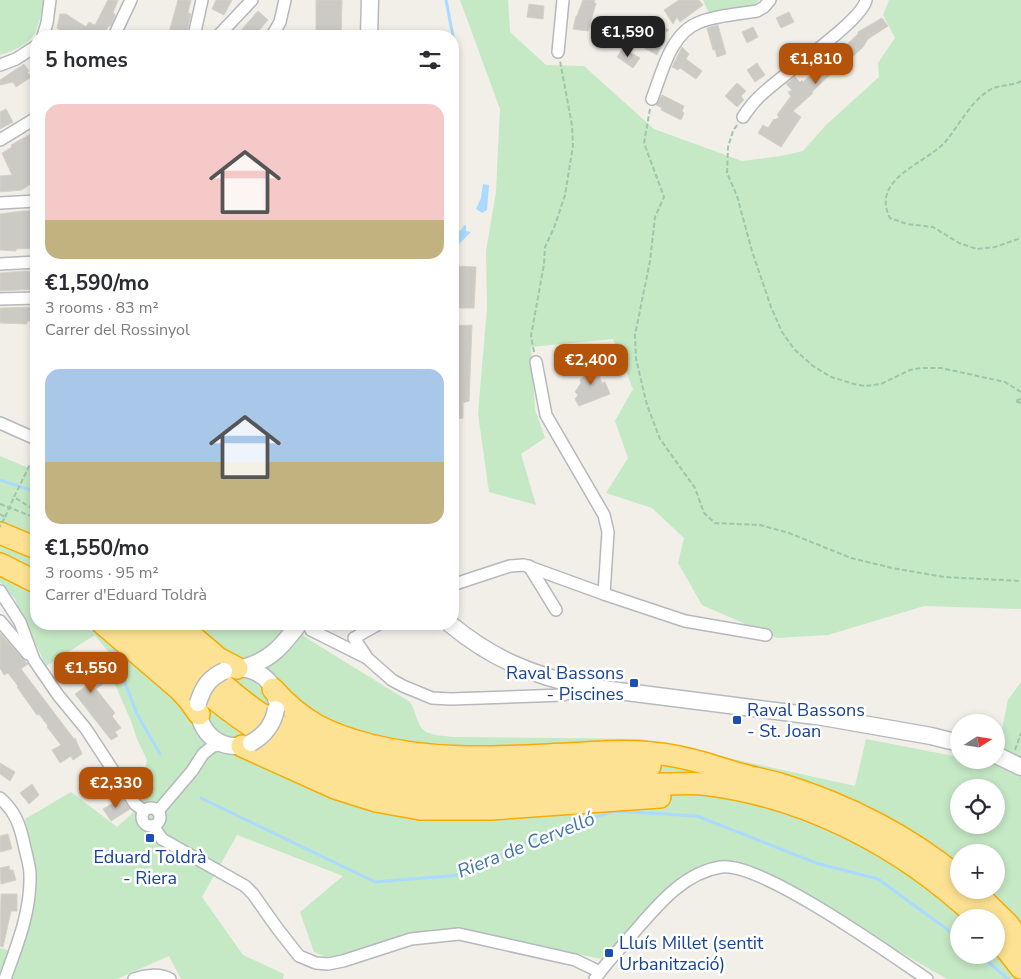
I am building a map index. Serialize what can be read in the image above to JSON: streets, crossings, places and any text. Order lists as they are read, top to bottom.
{
  "water": ["Riera de Cervelló"],
  "places": {
    "transit": [
      "Raval Bassons - Piscines",
      "Raval Bassons - St. Joan",
      "Eduard Toldrà - Riera",
      "Lluís Millet (sentit Urbanització)"
    ]
  },
  "north": "right",
  "page": {
    "price": [
      "€1,590",
      "€1,810",
      "€2,400",
      "€1,550",
      "€2,330"
    ],
    "heading": "5 homes",
    "list": [
      {
        "name": "€1,590/mo",
        "note": "3 rooms · 83 m² · Carrer del Rossinyol"
      },
      {
        "name": "€1,550/mo",
        "note": "3 rooms · 95 m² · Carrer d'Eduard Toldrà"
      }
    ],
    "map_buttons": ["+", "−"]
  }
}
